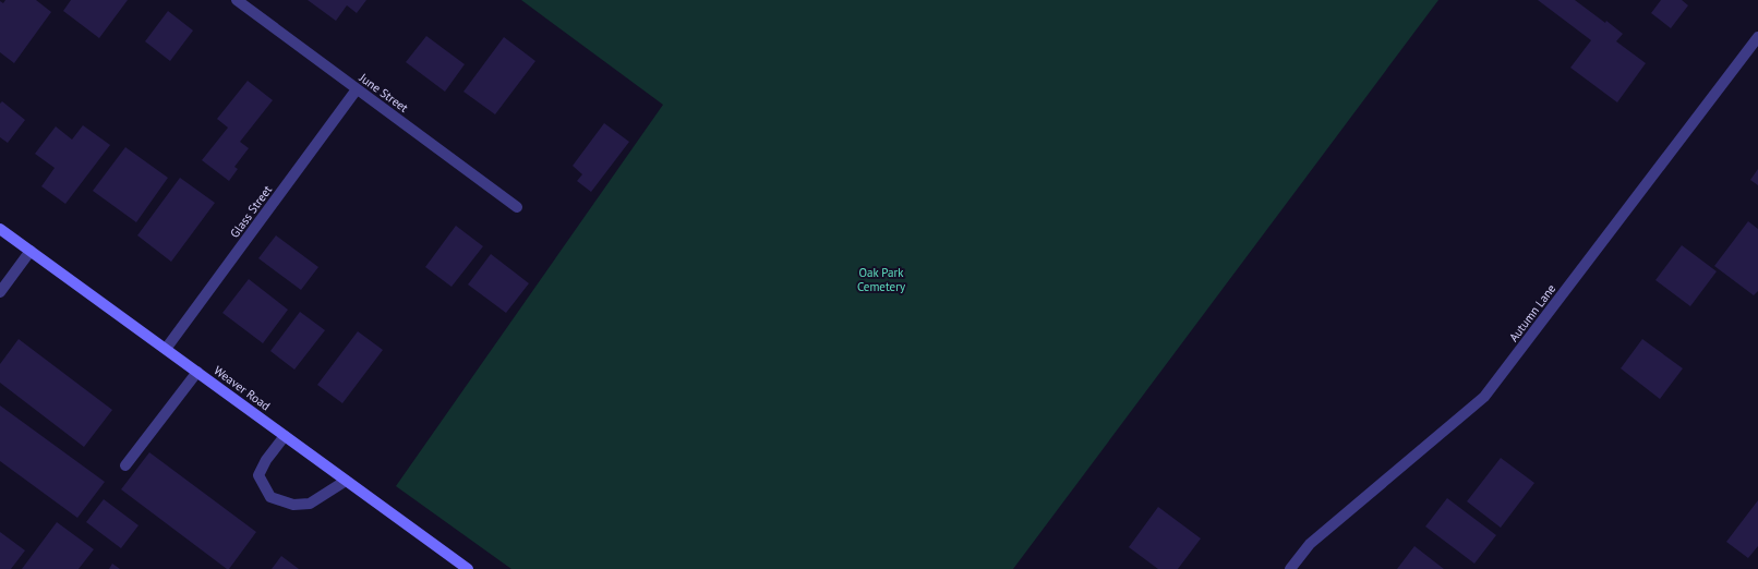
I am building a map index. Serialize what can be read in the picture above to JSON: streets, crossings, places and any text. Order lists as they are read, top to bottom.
{
  "streets": {
    "street": [
      "June Street",
      "Glass Street",
      "Autumn Lane",
      "Weaver Road"
    ]
  },
  "crossings": [
    ["June Street", "Glass Street"],
    ["Glass Street", "Weaver Road"]
  ],
  "parks": ["Oak Park Cemetery"]
}
